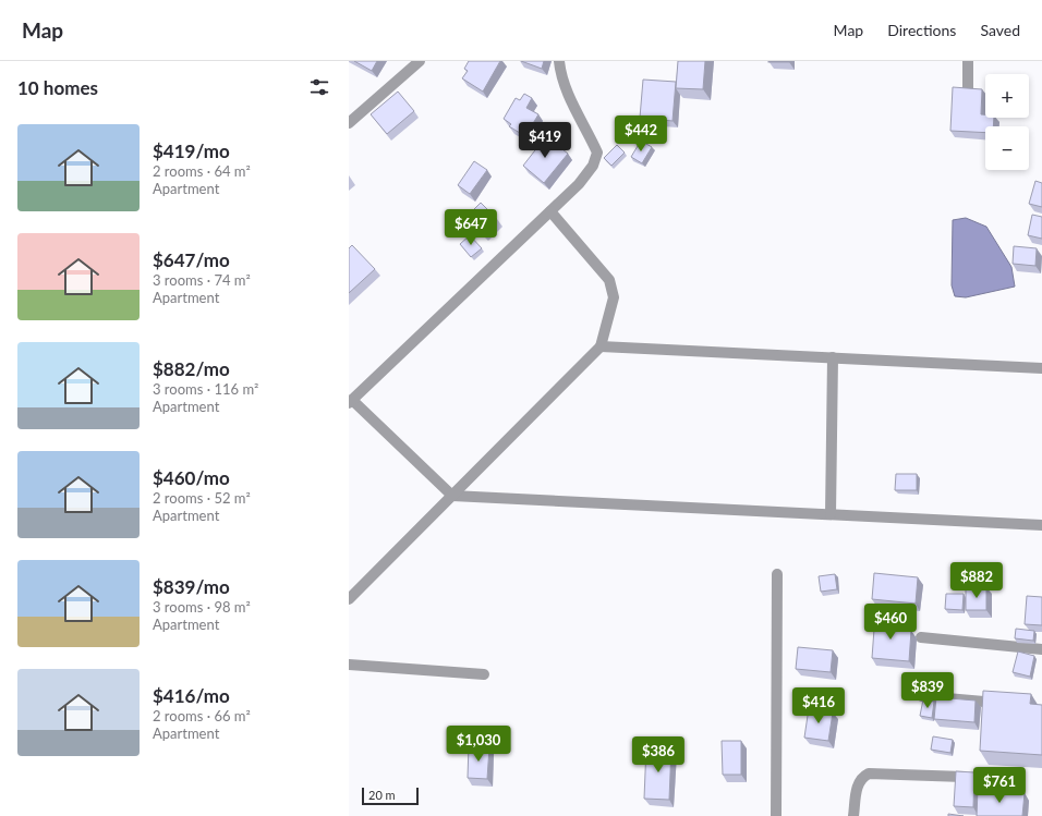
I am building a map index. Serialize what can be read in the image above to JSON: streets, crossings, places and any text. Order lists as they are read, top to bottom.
{
  "scale_bar": "20 m",
  "page": {
    "header": "Map",
    "nav": ["Map", "Directions", "Saved"],
    "heading": "10 homes",
    "map_buttons": ["+", "−"],
    "list": [
      {
        "name": "$419/mo",
        "note": "2 rooms · 64 m² · Apartment"
      },
      {
        "name": "$647/mo",
        "note": "3 rooms · 74 m² · Apartment"
      },
      {
        "name": "$882/mo",
        "note": "3 rooms · 116 m² · Apartment"
      },
      {
        "name": "$460/mo",
        "note": "2 rooms · 52 m² · Apartment"
      },
      {
        "name": "$839/mo",
        "note": "3 rooms · 98 m² · Apartment"
      },
      {
        "name": "$416/mo",
        "note": "2 rooms · 66 m² · Apartment"
      }
    ],
    "price": [
      "$442",
      "$419",
      "$647",
      "$882",
      "$460",
      "$839",
      "$416",
      "$1,030",
      "$386",
      "$761"
    ],
    "scale": "20 m"
  }
}
